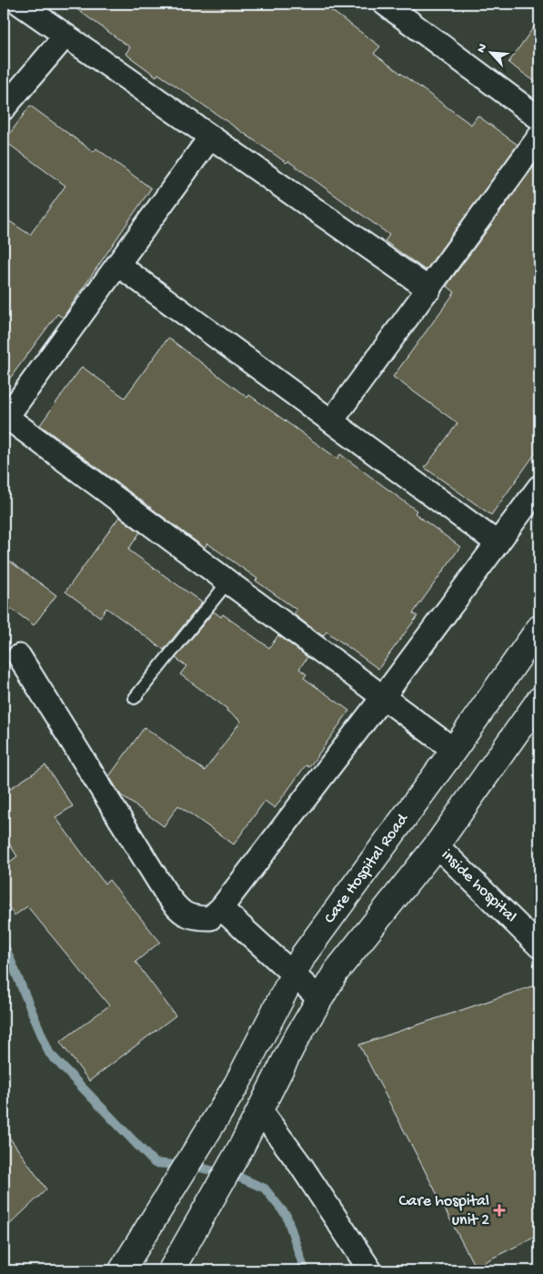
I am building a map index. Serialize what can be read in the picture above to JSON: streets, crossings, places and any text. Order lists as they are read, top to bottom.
{
  "streets": {
    "street": ["Care Hospital Road", "inside hospital"]
  },
  "places": {
    "health": ["Care hospital unit 2"]
  },
  "north": "top left"
}
